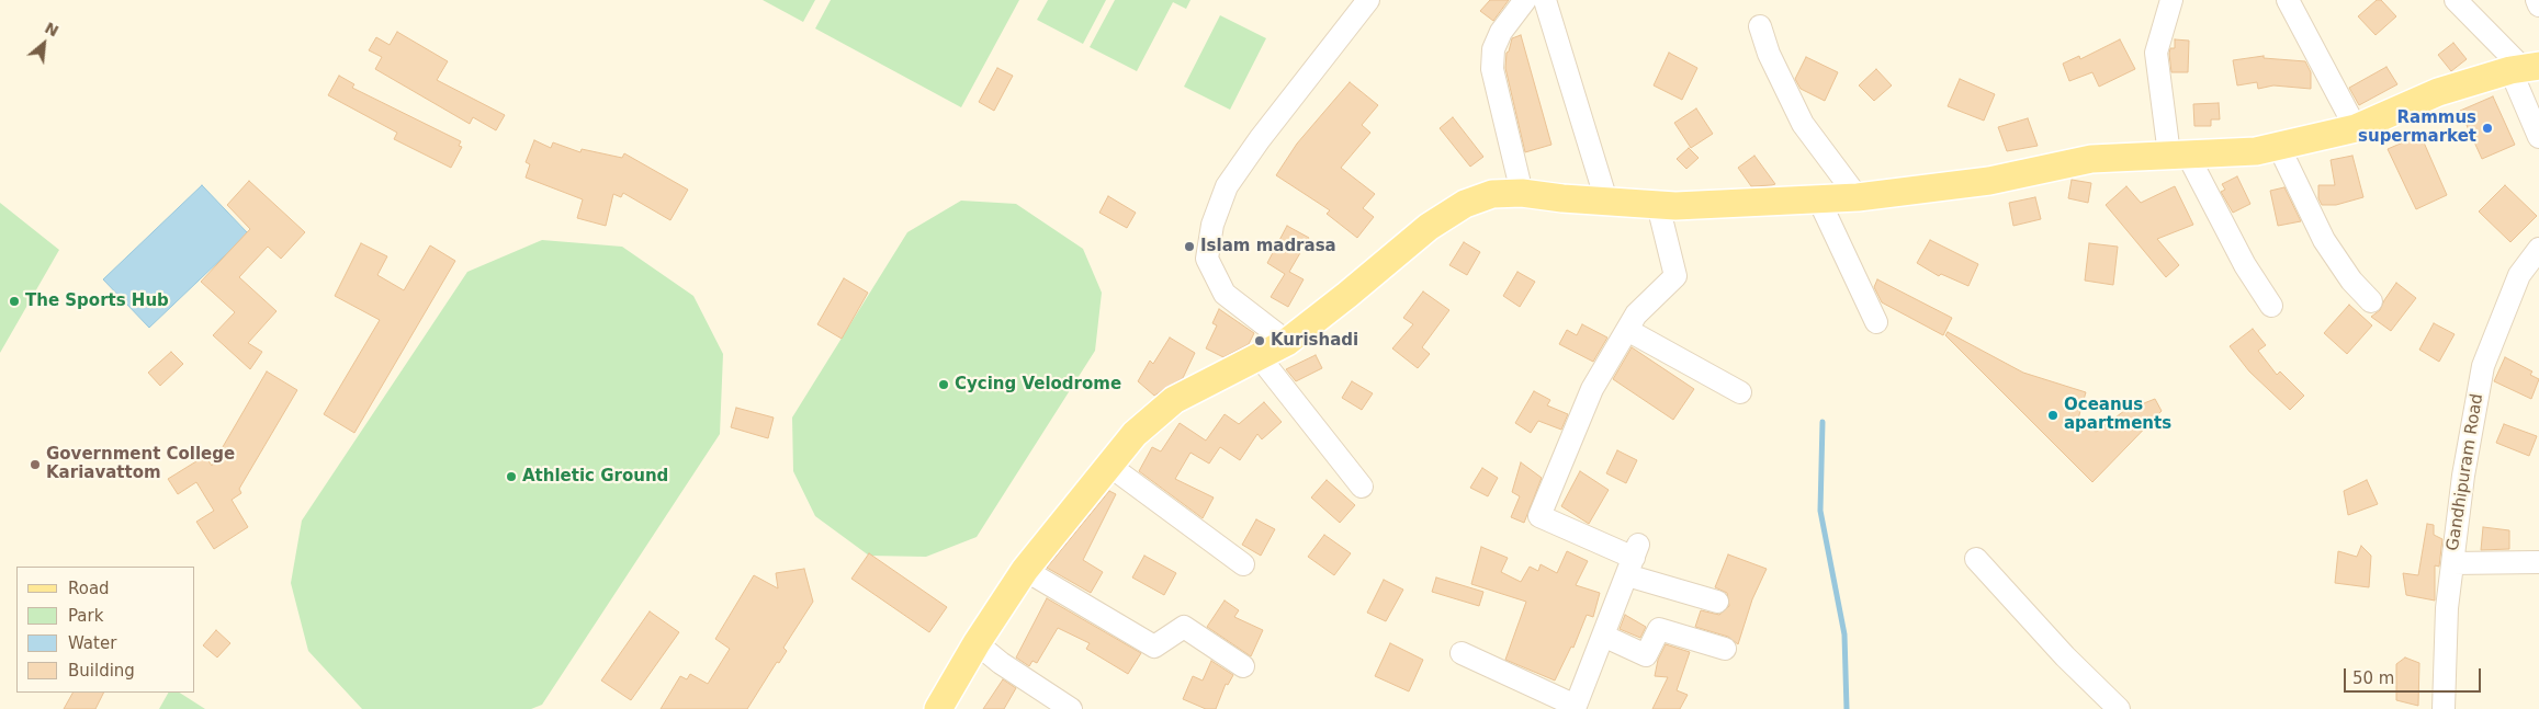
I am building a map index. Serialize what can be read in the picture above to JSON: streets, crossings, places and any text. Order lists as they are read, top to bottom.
{
  "streets": {
    "street": ["Gandhipuram Road"]
  },
  "places": [
    "Rammus supermarket",
    "Islam madrasa",
    "The Sports Hub",
    "Kurishadi",
    "Cycing Velodrome",
    "Oceanus apartments",
    "Government College Kariavattom",
    "Athletic Ground"
  ],
  "legend": [
    "Road",
    "Park",
    "Water",
    "Building"
  ],
  "scale_bar": "50 m",
  "north": "top right"
}
